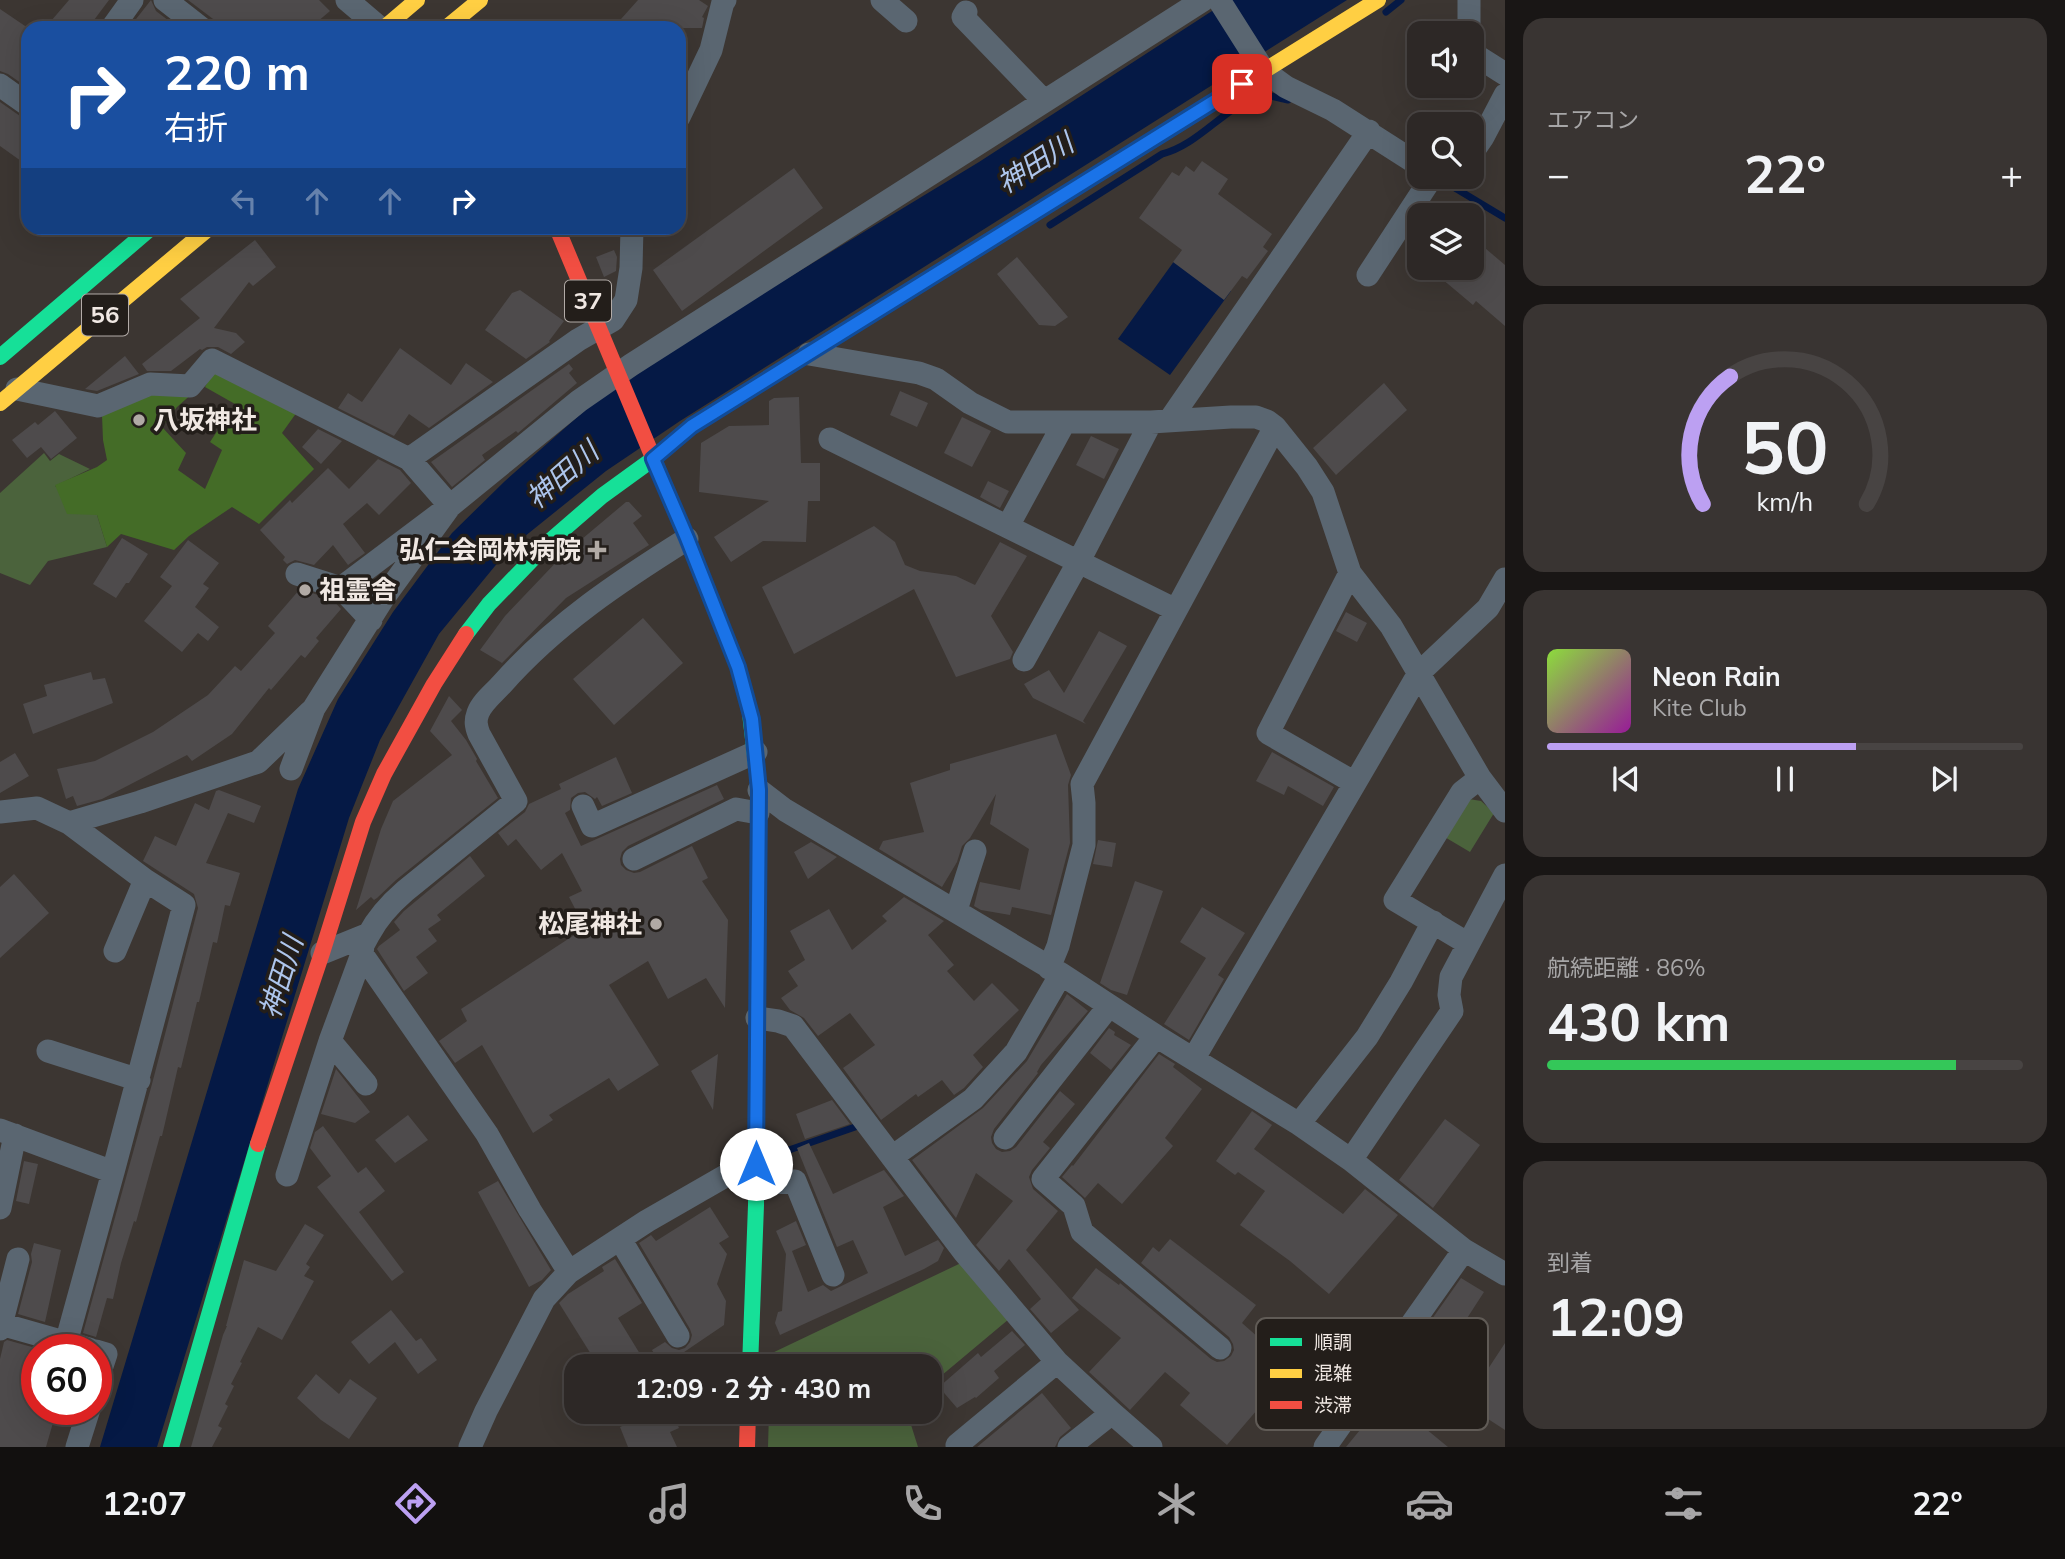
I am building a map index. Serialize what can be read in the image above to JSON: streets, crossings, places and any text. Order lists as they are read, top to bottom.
{
  "streets": {
    "main road": ["37", "56"]
  },
  "water": ["神田川"],
  "places": {
    "other": ["八坂神社", "祖霊舎", "松尾神社"],
    "health": ["弘仁会岡林病院"]
  },
  "legend": ["順調", "混雑", "渋滞"],
  "page": {
    "tile": [
      "エアコン",
      ["航続距離 · 86%", "430 km"],
      ["到着", "12:09"]
    ],
    "turn": ["220 m", "右折"],
    "heat": ["−", "22°", "+"],
    "song": ["Neon Rain", "Kite Club"],
    "limit": "60",
    "trip": "12:09 · 2 分 · 430 m",
    "tabs": ["12:07", "22°"],
    "gauge": ["50", "km/h"]
  }
}
